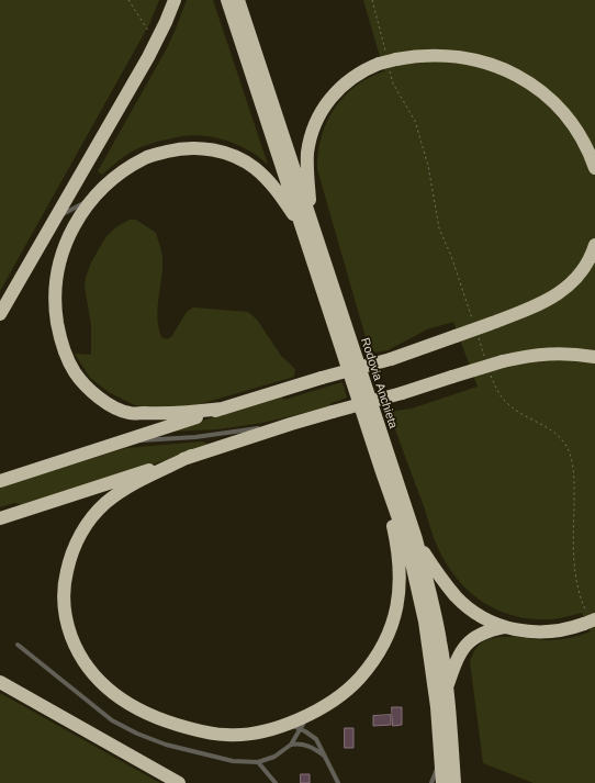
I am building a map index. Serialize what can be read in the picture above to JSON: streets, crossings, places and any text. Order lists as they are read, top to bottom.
{
  "streets": {
    "highway": ["Rodovia Anchieta"]
  }
}
